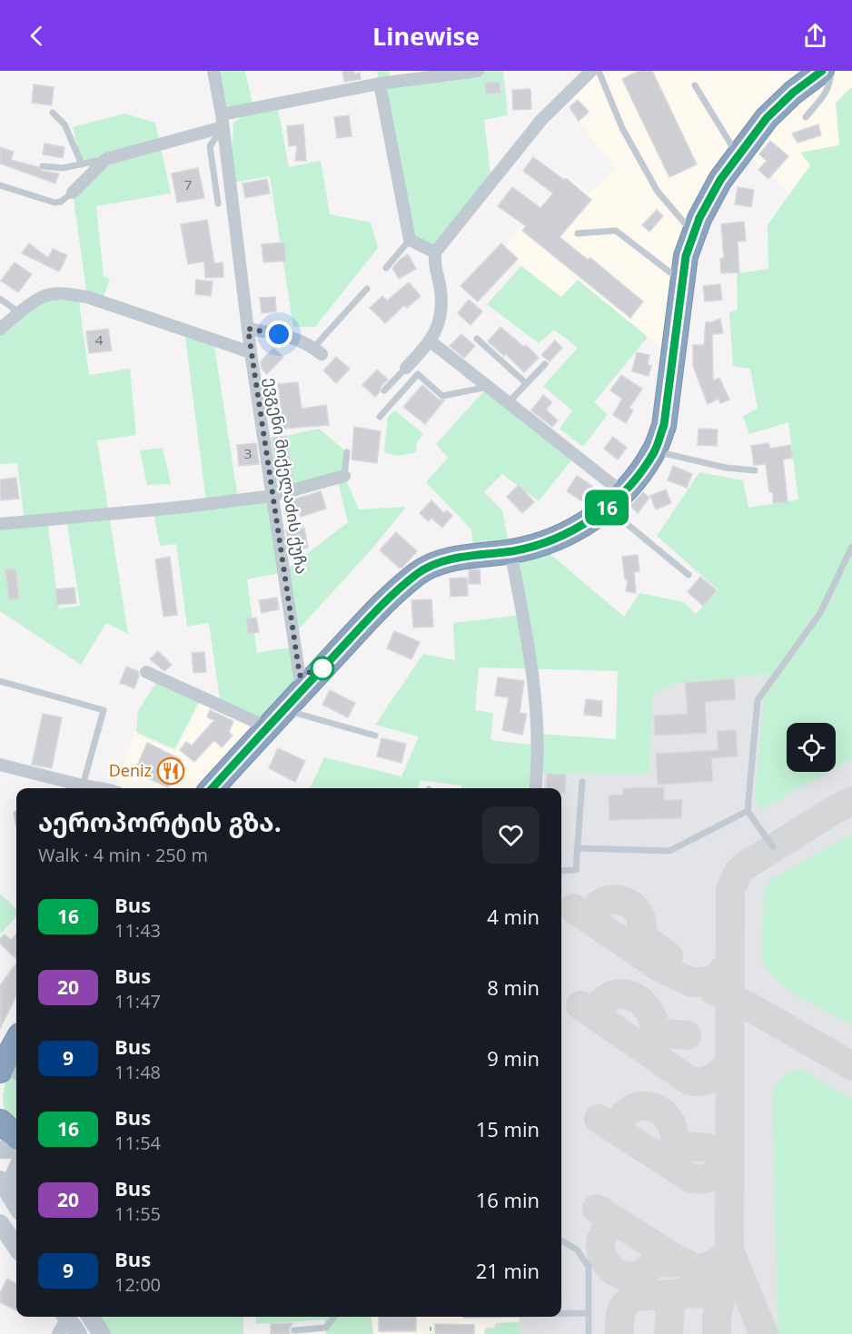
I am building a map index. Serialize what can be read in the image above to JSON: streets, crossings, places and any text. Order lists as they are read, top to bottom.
{
  "streets": {
    "street": ["ევგენი მიქელაძის ქუჩა"]
  },
  "places": {
    "restaurant": ["Deniz"]
  },
  "lines": ["bus line 16"],
  "house_numbers": ["7", "4", "3"],
  "page": {
    "header": "Linewise",
    "on_map": "16",
    "heading": ["აეროპორტის გზა.", "Walk · 4 min · 250 m"],
    "list": [
      {
        "mark": "16",
        "name": "Bus",
        "note": "11:43",
        "value": "4 min"
      },
      {
        "mark": "20",
        "name": "Bus",
        "note": "11:47",
        "value": "8 min"
      },
      {
        "mark": "9",
        "name": "Bus",
        "note": "11:48",
        "value": "9 min"
      },
      {
        "mark": "16",
        "name": "Bus",
        "note": "11:54",
        "value": "15 min"
      },
      {
        "mark": "20",
        "name": "Bus",
        "note": "11:55",
        "value": "16 min"
      },
      {
        "mark": "9",
        "name": "Bus",
        "note": "12:00",
        "value": "21 min"
      }
    ]
  }
}
